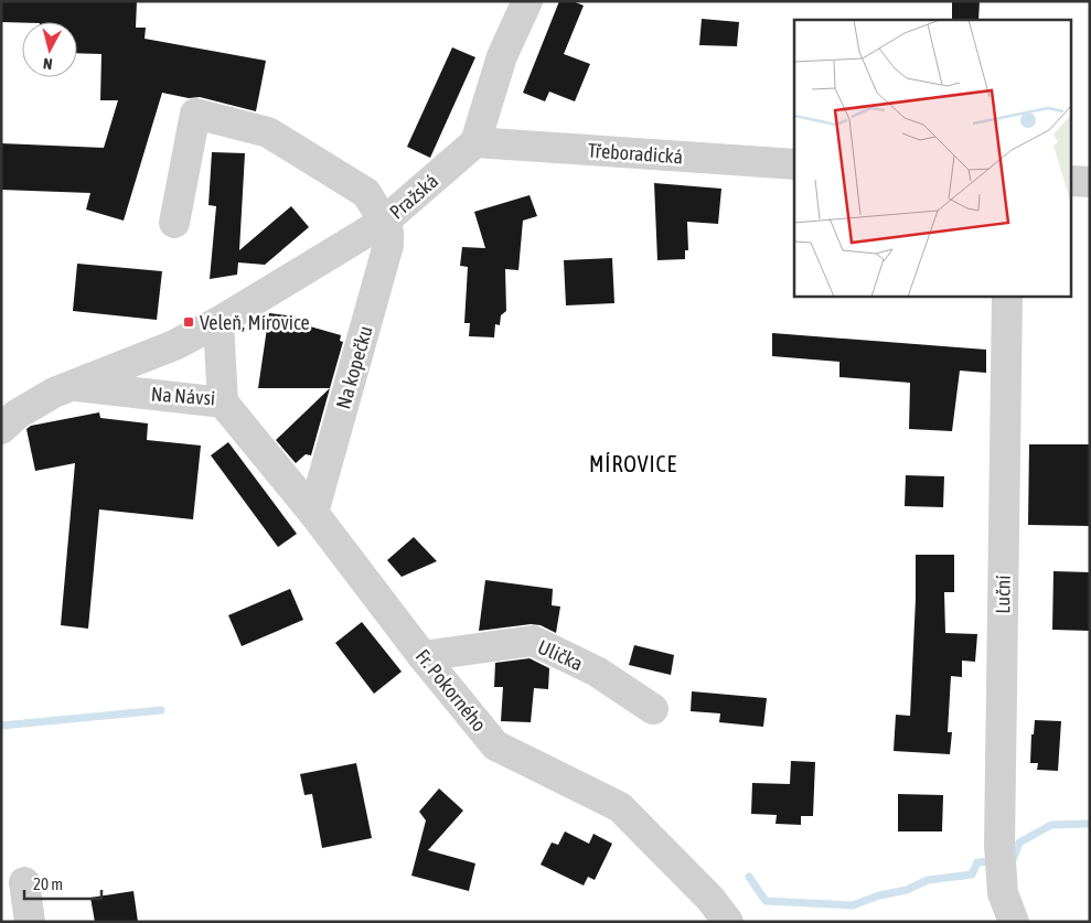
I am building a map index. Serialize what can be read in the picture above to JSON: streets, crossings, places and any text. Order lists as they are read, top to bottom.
{
  "streets": {
    "street": [
      "Třeboradická",
      "Pražská",
      "Na kopečku",
      "Na Návsi",
      "Luční",
      "Ulička",
      "Fr. Pokorného"
    ]
  },
  "crossings": [
    ["Třeboradická", "Pražská"],
    ["Pražská", "Na kopečku"],
    ["Pražská", "Na Návsi"],
    ["Na kopečku", "Fr. Pokorného"],
    ["Na Návsi", "Fr. Pokorného"],
    ["Ulička", "Fr. Pokorného"]
  ],
  "districts": ["MÍROVICE"],
  "places": {
    "transit": ["Veleň, Mírovice"]
  },
  "scale_bar": "20 m",
  "north": "bottom"
}
